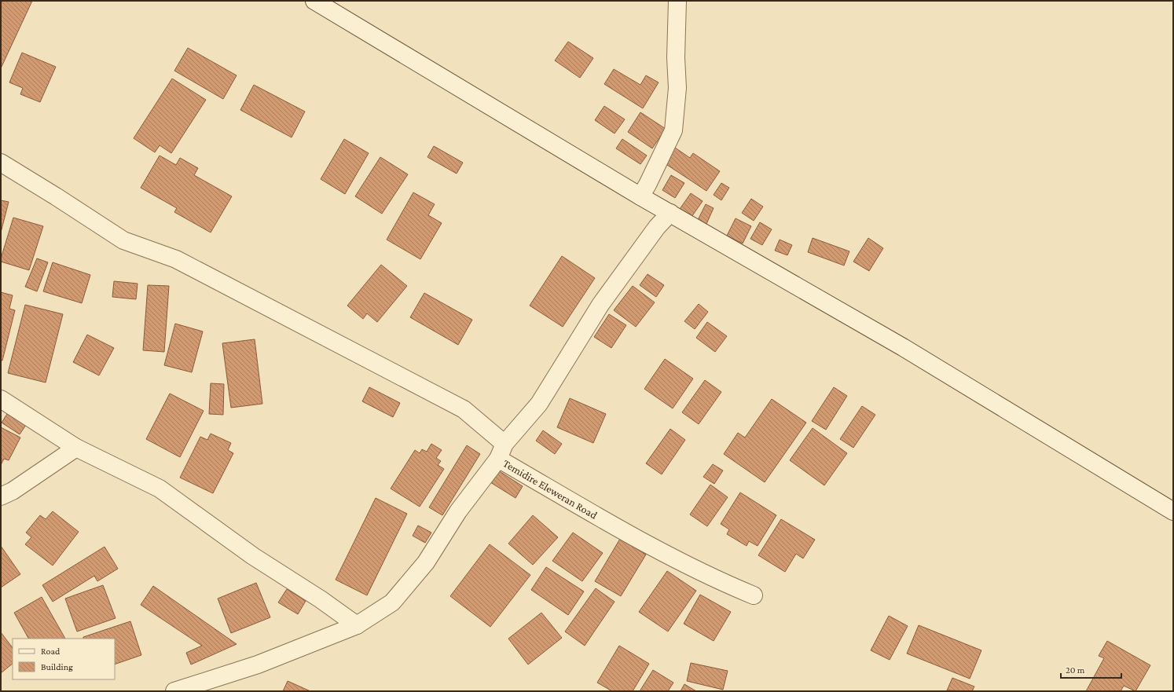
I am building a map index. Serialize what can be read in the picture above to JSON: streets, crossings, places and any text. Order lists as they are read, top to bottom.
{
  "streets": {
    "street": ["Temidire Eleweran Road"]
  },
  "legend": ["Road", "Building"],
  "scale_bar": "20 m"
}
